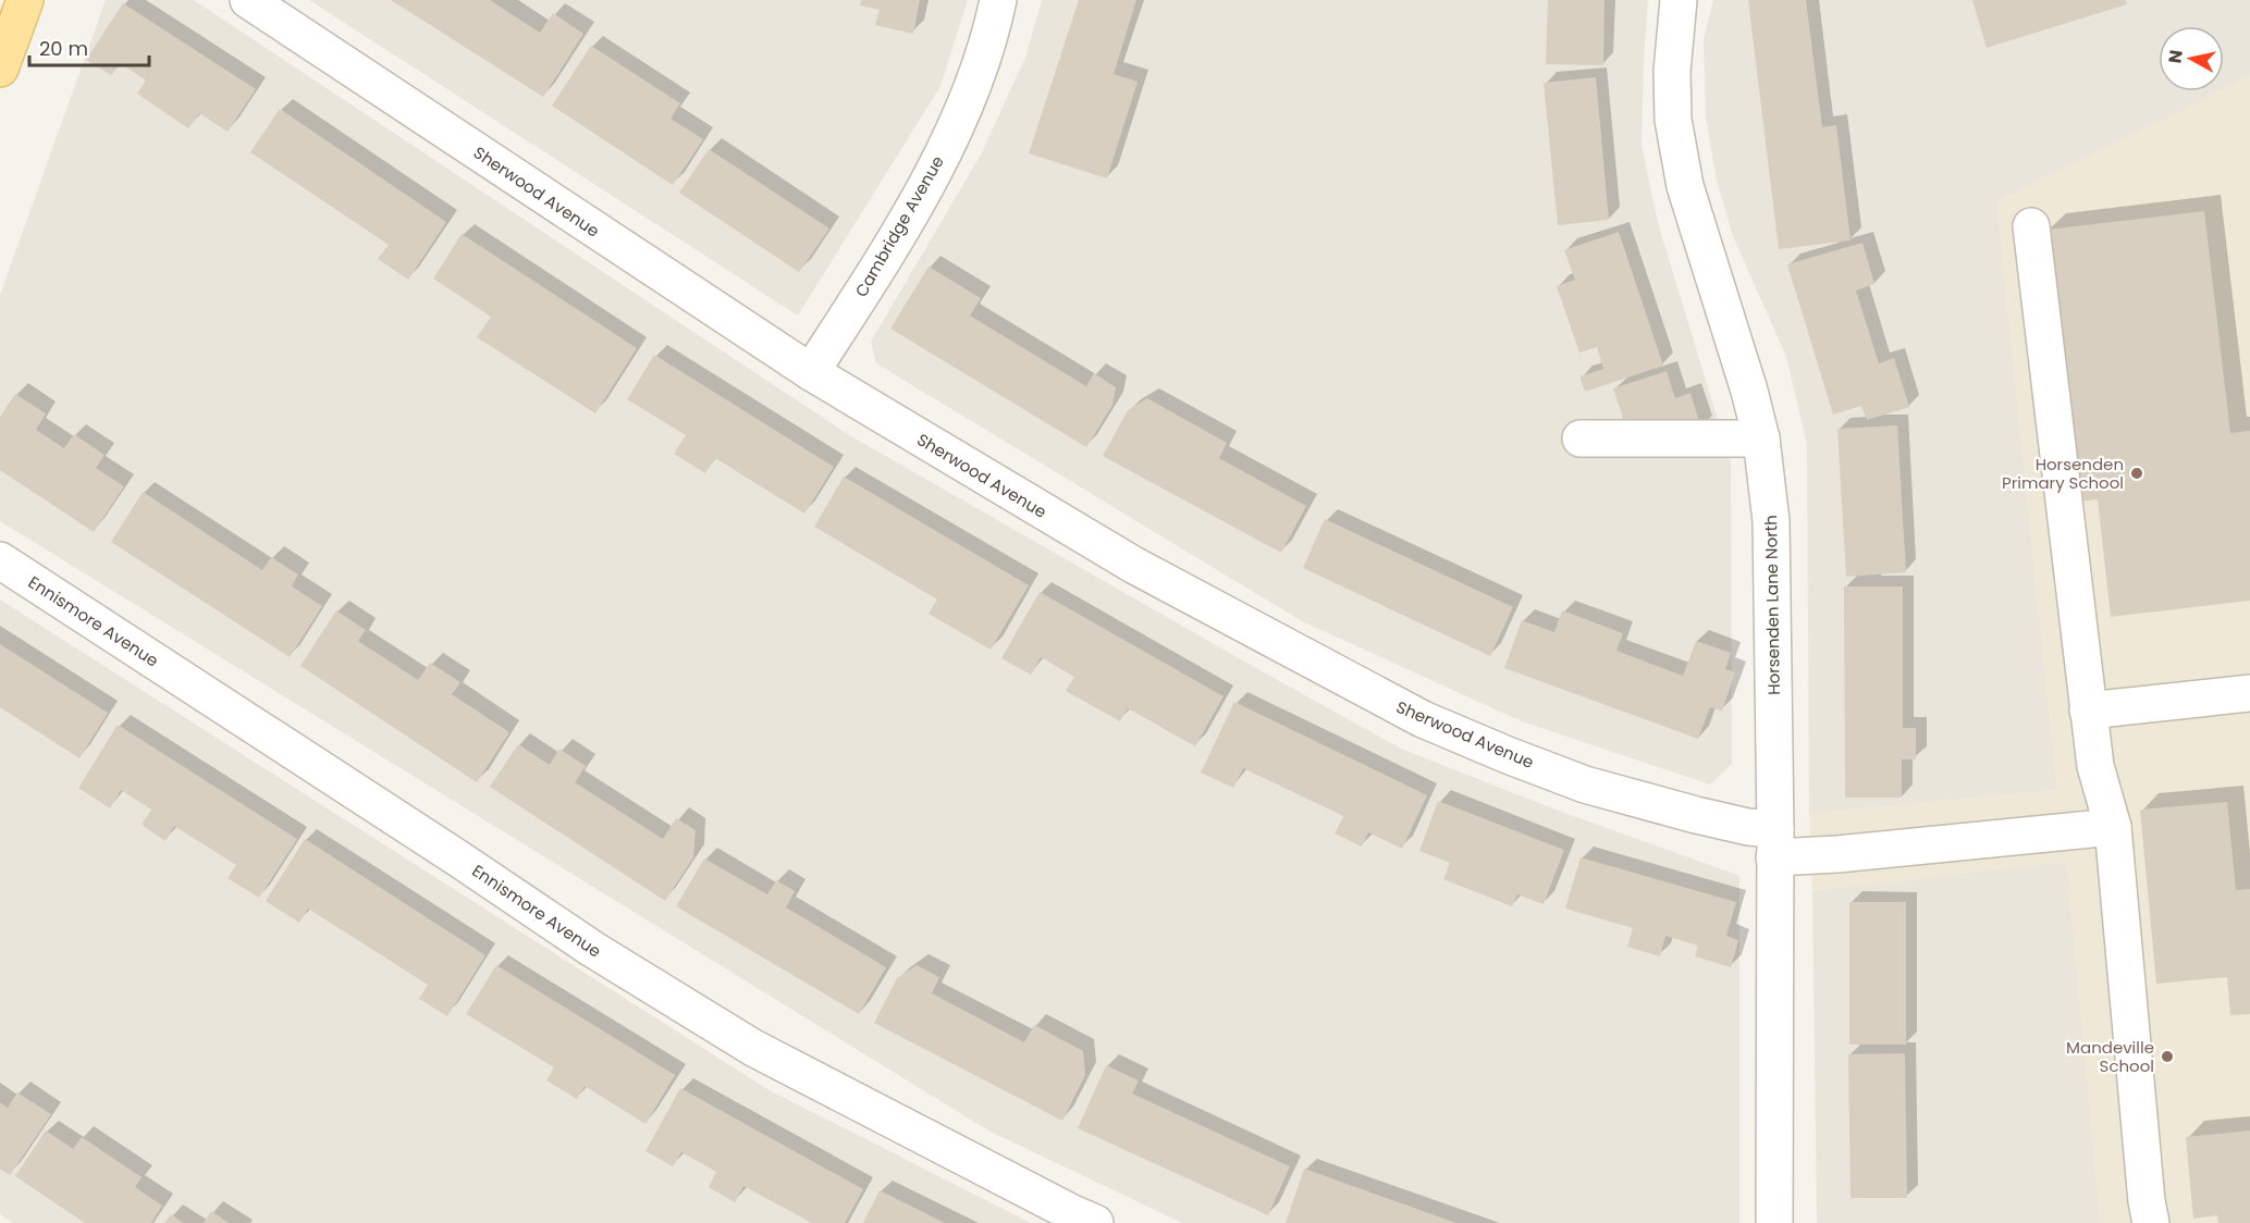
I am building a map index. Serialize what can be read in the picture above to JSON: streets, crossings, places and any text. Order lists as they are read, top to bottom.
{
  "streets": {
    "street": [
      "Sherwood Avenue",
      "Cambridge Avenue",
      "Horsenden Lane North",
      "Ennismore Avenue"
    ]
  },
  "crossings": [
    ["Sherwood Avenue", "Cambridge Avenue"],
    ["Sherwood Avenue", "Horsenden Lane North"]
  ],
  "places": ["Horsenden Primary School", "Mandeville School"],
  "scale_bar": "20 m",
  "north": "left"
}
